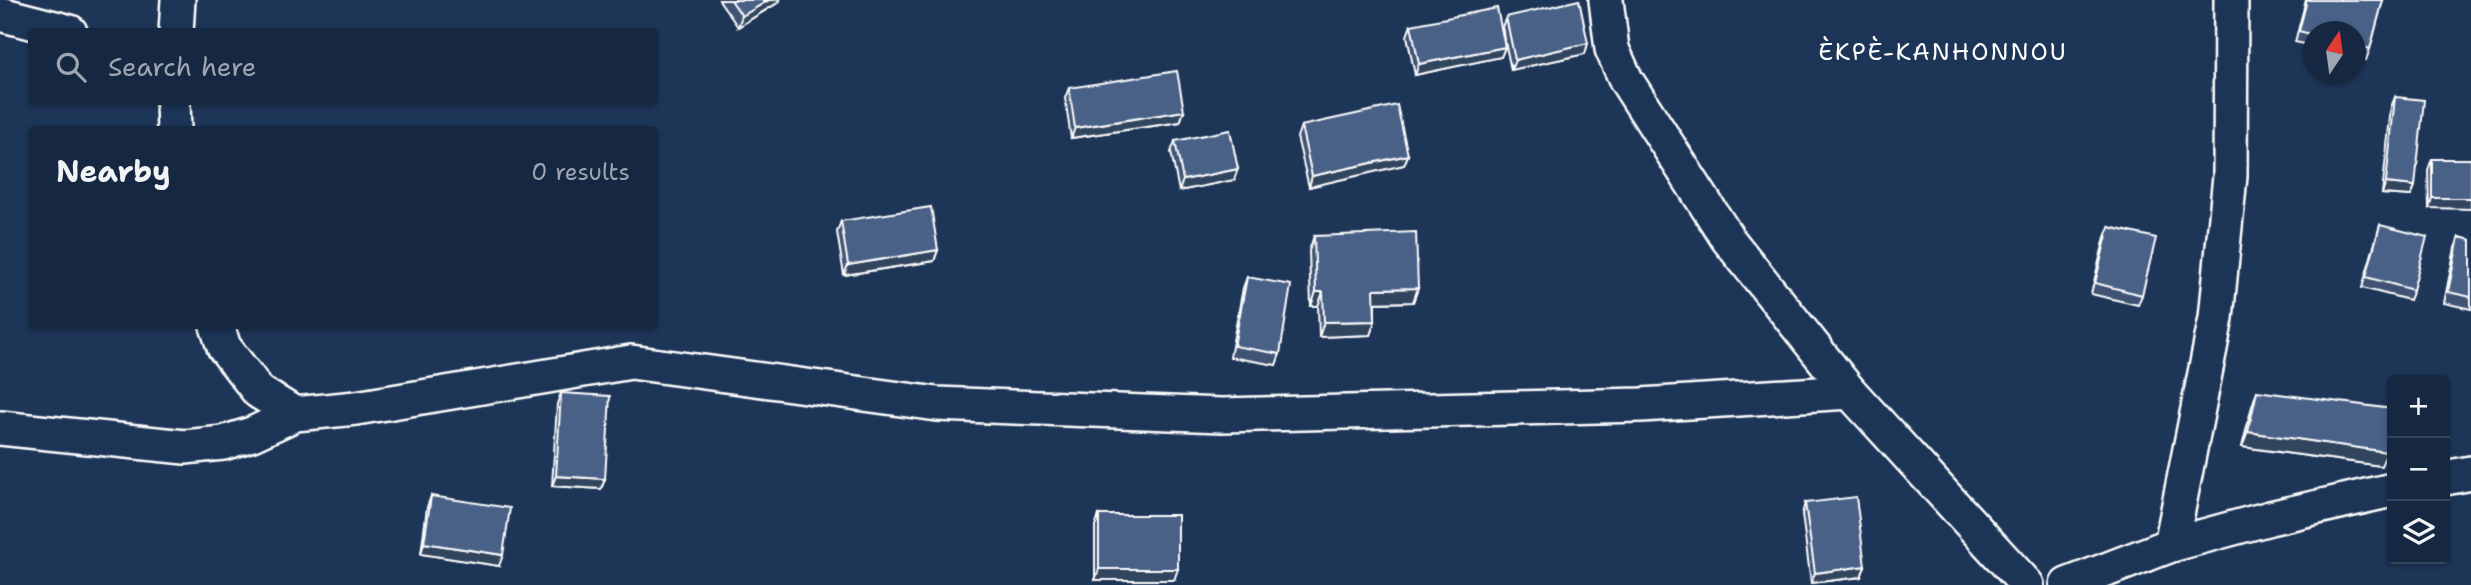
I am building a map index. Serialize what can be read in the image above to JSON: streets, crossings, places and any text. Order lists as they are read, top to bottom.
{
  "districts": ["ÈKPÈ-KANHONNOU"],
  "north": "top",
  "page": {
    "search": "Search here",
    "heading": ["Nearby", "0 results"],
    "map_buttons": ["+", "−"]
  }
}
